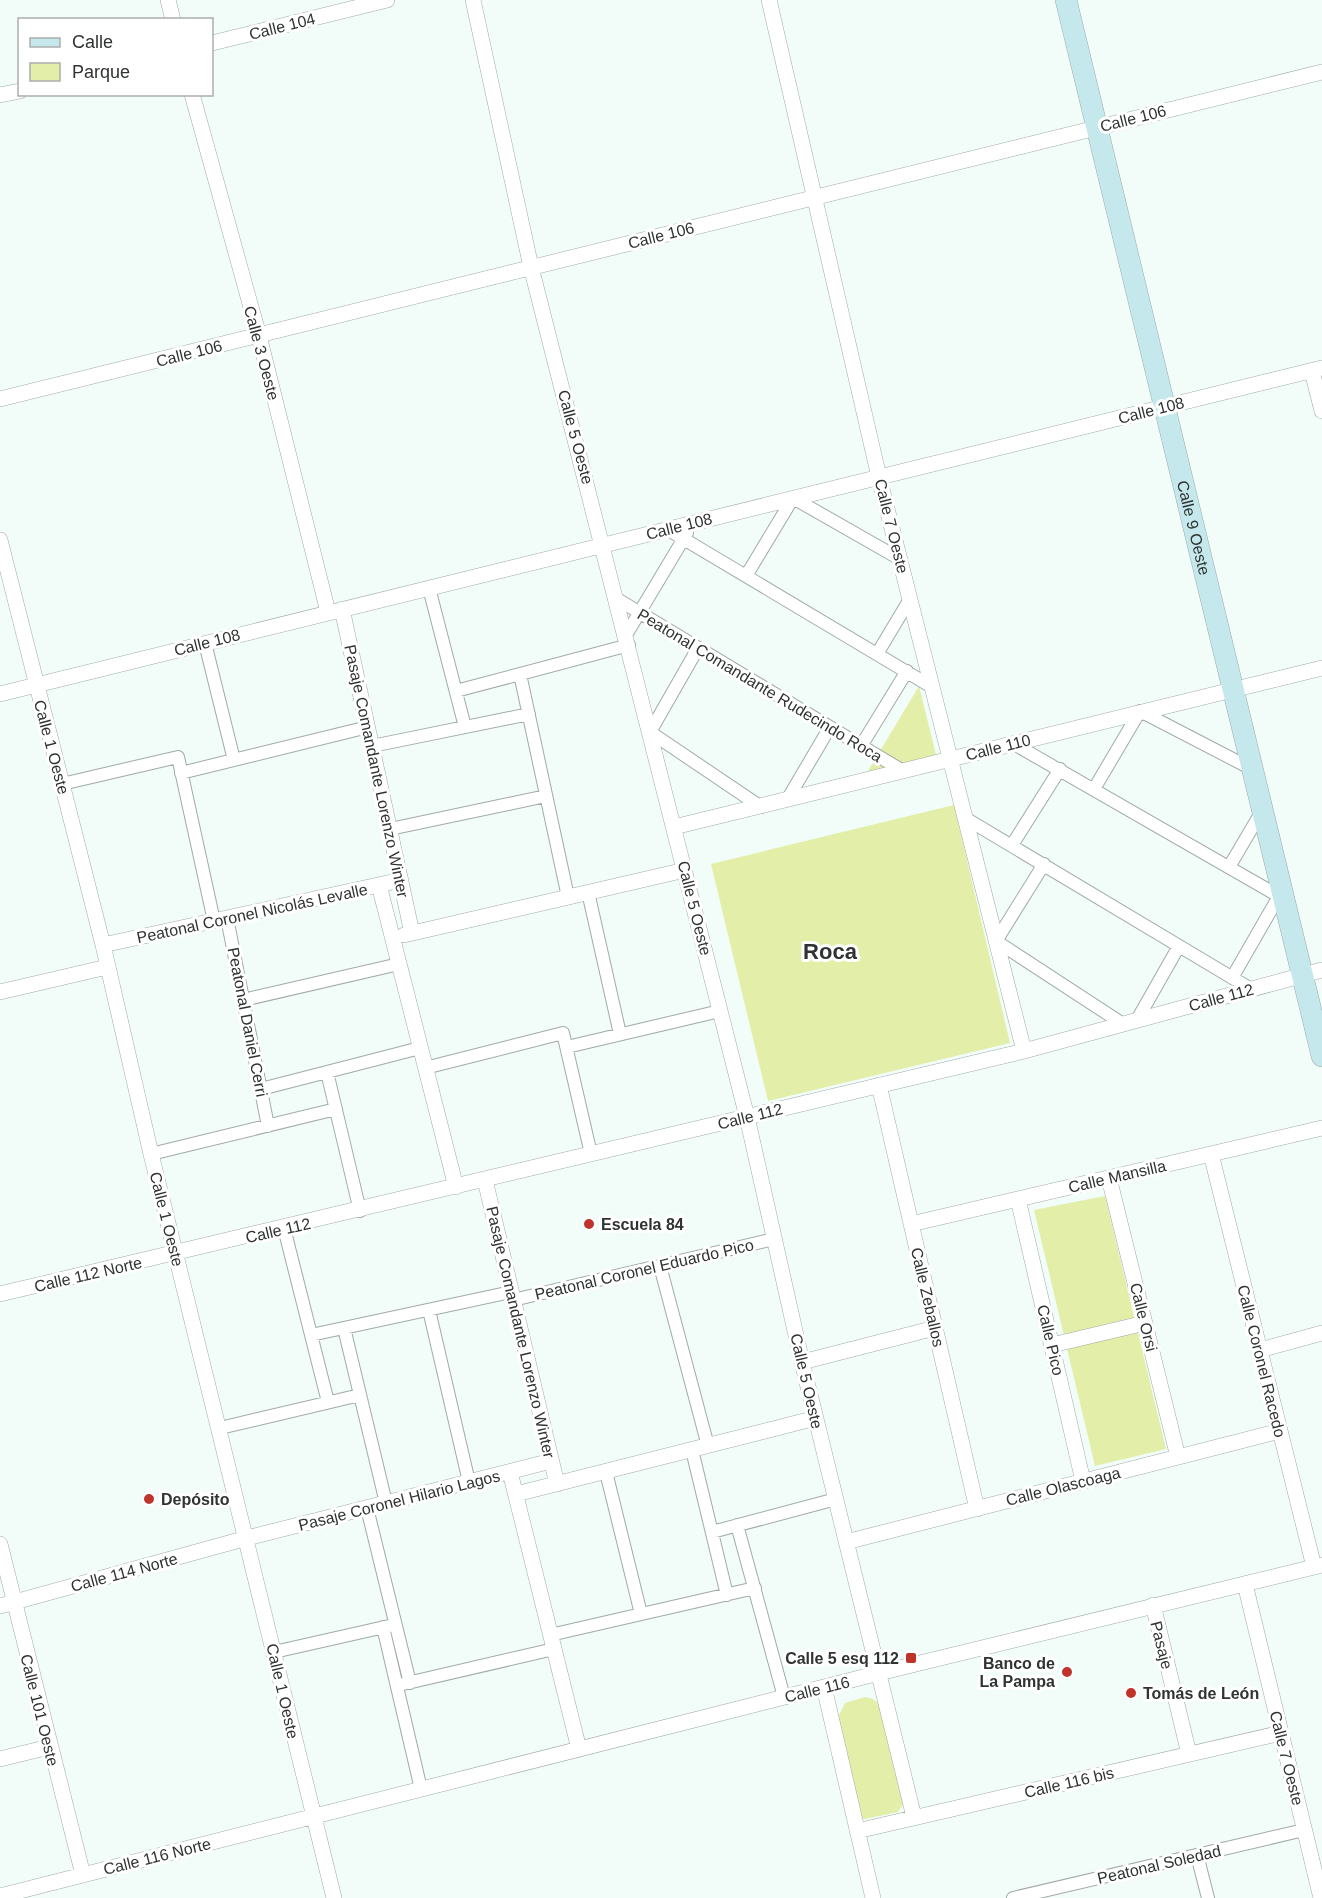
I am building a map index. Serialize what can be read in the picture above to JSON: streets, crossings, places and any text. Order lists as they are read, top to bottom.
{
  "streets": {
    "main road": ["Calle 9 Oeste"],
    "street": [
      "Calle 104",
      "Calle 106",
      "Calle 3 Oeste",
      "Calle 108",
      "Calle 5 Oeste",
      "Calle 7 Oeste",
      "Peatonal Comandante Rudecindo Roca",
      "Calle 1 Oeste",
      "Calle 110",
      "Pasaje Comandante Lorenzo Winter",
      "Peatonal Coronel Nicolás Levalle",
      "Calle 112",
      "Peatonal Daniel Cerri",
      "Calle Mansilla",
      "Peatonal Coronel Eduardo Pico",
      "Calle 112 Norte",
      "Calle Zeballos",
      "Calle Orsi",
      "Calle Pico",
      "Calle Coronel Racedo",
      "Calle Olascoaga",
      "Pasaje Coronel Hilario Lagos",
      "Calle 114 Norte",
      "Pasaje",
      "Calle 116",
      "Calle 101 Oeste",
      "Calle 116 bis",
      "Calle 116 Norte",
      "Peatonal Soledad"
    ]
  },
  "crossings": [
    ["Calle 106", "Calle 3 Oeste"],
    ["Calle 106", "Calle 5 Oeste"],
    ["Calle 106", "Calle 7 Oeste"],
    ["Calle 106", "Calle 9 Oeste"],
    ["Calle 3 Oeste", "Calle 108"],
    ["Calle 3 Oeste", "Pasaje Comandante Lorenzo Winter"],
    ["Calle 108", "Calle 5 Oeste"],
    ["Calle 108", "Calle 7 Oeste"],
    ["Calle 108", "Calle 9 Oeste"],
    ["Calle 108", "Calle 1 Oeste"],
    ["Calle 108", "Pasaje Comandante Lorenzo Winter"],
    ["Calle 5 Oeste", "Peatonal Comandante Rudecindo Roca"],
    ["Calle 5 Oeste", "Calle 110"],
    ["Calle 5 Oeste", "Calle 112"],
    ["Calle 5 Oeste", "Peatonal Coronel Eduardo Pico"],
    ["Calle 5 Oeste", "Calle Olascoaga"],
    ["Calle 5 Oeste", "Pasaje Coronel Hilario Lagos"],
    ["Calle 5 Oeste", "Calle 116"],
    ["Calle 5 Oeste", "Calle 116 bis"],
    ["Calle 7 Oeste", "Calle 110"],
    ["Calle 7 Oeste", "Calle 112"],
    ["Calle 7 Oeste", "Calle 116"],
    ["Calle 7 Oeste", "Calle 116 bis"],
    ["Calle 7 Oeste", "Peatonal Soledad"],
    ["Calle 9 Oeste", "Calle 110"],
    ["Calle 9 Oeste", "Calle 112"],
    ["Peatonal Comandante Rudecindo Roca", "Calle 110"],
    ["Calle 1 Oeste", "Peatonal Coronel Nicolás Levalle"],
    ["Calle 1 Oeste", "Calle 112"],
    ["Calle 1 Oeste", "Peatonal Daniel Cerri"],
    ["Calle 1 Oeste", "Calle 112 Norte"],
    ["Calle 1 Oeste", "Pasaje Coronel Hilario Lagos"],
    ["Calle 1 Oeste", "Calle 114 Norte"],
    ["Calle 1 Oeste", "Calle 116"],
    ["Calle 1 Oeste", "Calle 116 Norte"],
    ["Pasaje Comandante Lorenzo Winter", "Peatonal Coronel Nicolás Levalle"],
    ["Pasaje Comandante Lorenzo Winter", "Calle 112"],
    ["Pasaje Comandante Lorenzo Winter", "Peatonal Coronel Eduardo Pico"],
    ["Pasaje Comandante Lorenzo Winter", "Pasaje Coronel Hilario Lagos"],
    ["Peatonal Coronel Nicolás Levalle", "Peatonal Daniel Cerri"],
    ["Calle 112", "Calle 112 Norte"],
    ["Calle 112", "Calle Zeballos"],
    ["Calle Mansilla", "Calle Zeballos"],
    ["Calle Mansilla", "Calle Orsi"],
    ["Calle Mansilla", "Calle Pico"],
    ["Calle Mansilla", "Calle Coronel Racedo"],
    ["Calle Zeballos", "Calle Olascoaga"],
    ["Calle Orsi", "Calle Olascoaga"],
    ["Calle Pico", "Calle Olascoaga"],
    ["Calle Coronel Racedo", "Calle Olascoaga"],
    ["Calle Coronel Racedo", "Calle 116"],
    ["Pasaje Coronel Hilario Lagos", "Calle 114 Norte"],
    ["Calle 114 Norte", "Calle 101 Oeste"],
    ["Pasaje", "Calle 116"],
    ["Pasaje", "Calle 116 bis"],
    ["Calle 116", "Calle 116 Norte"],
    ["Calle 101 Oeste", "Calle 116 Norte"]
  ],
  "districts": ["Roca"],
  "places": {
    "other": [
      "Escuela 84",
      "Depósito",
      "Banco de La Pampa",
      "Tomás de León"
    ],
    "transit": ["Calle 5 esq 112"]
  },
  "legend": ["Calle", "Parque"]
}
